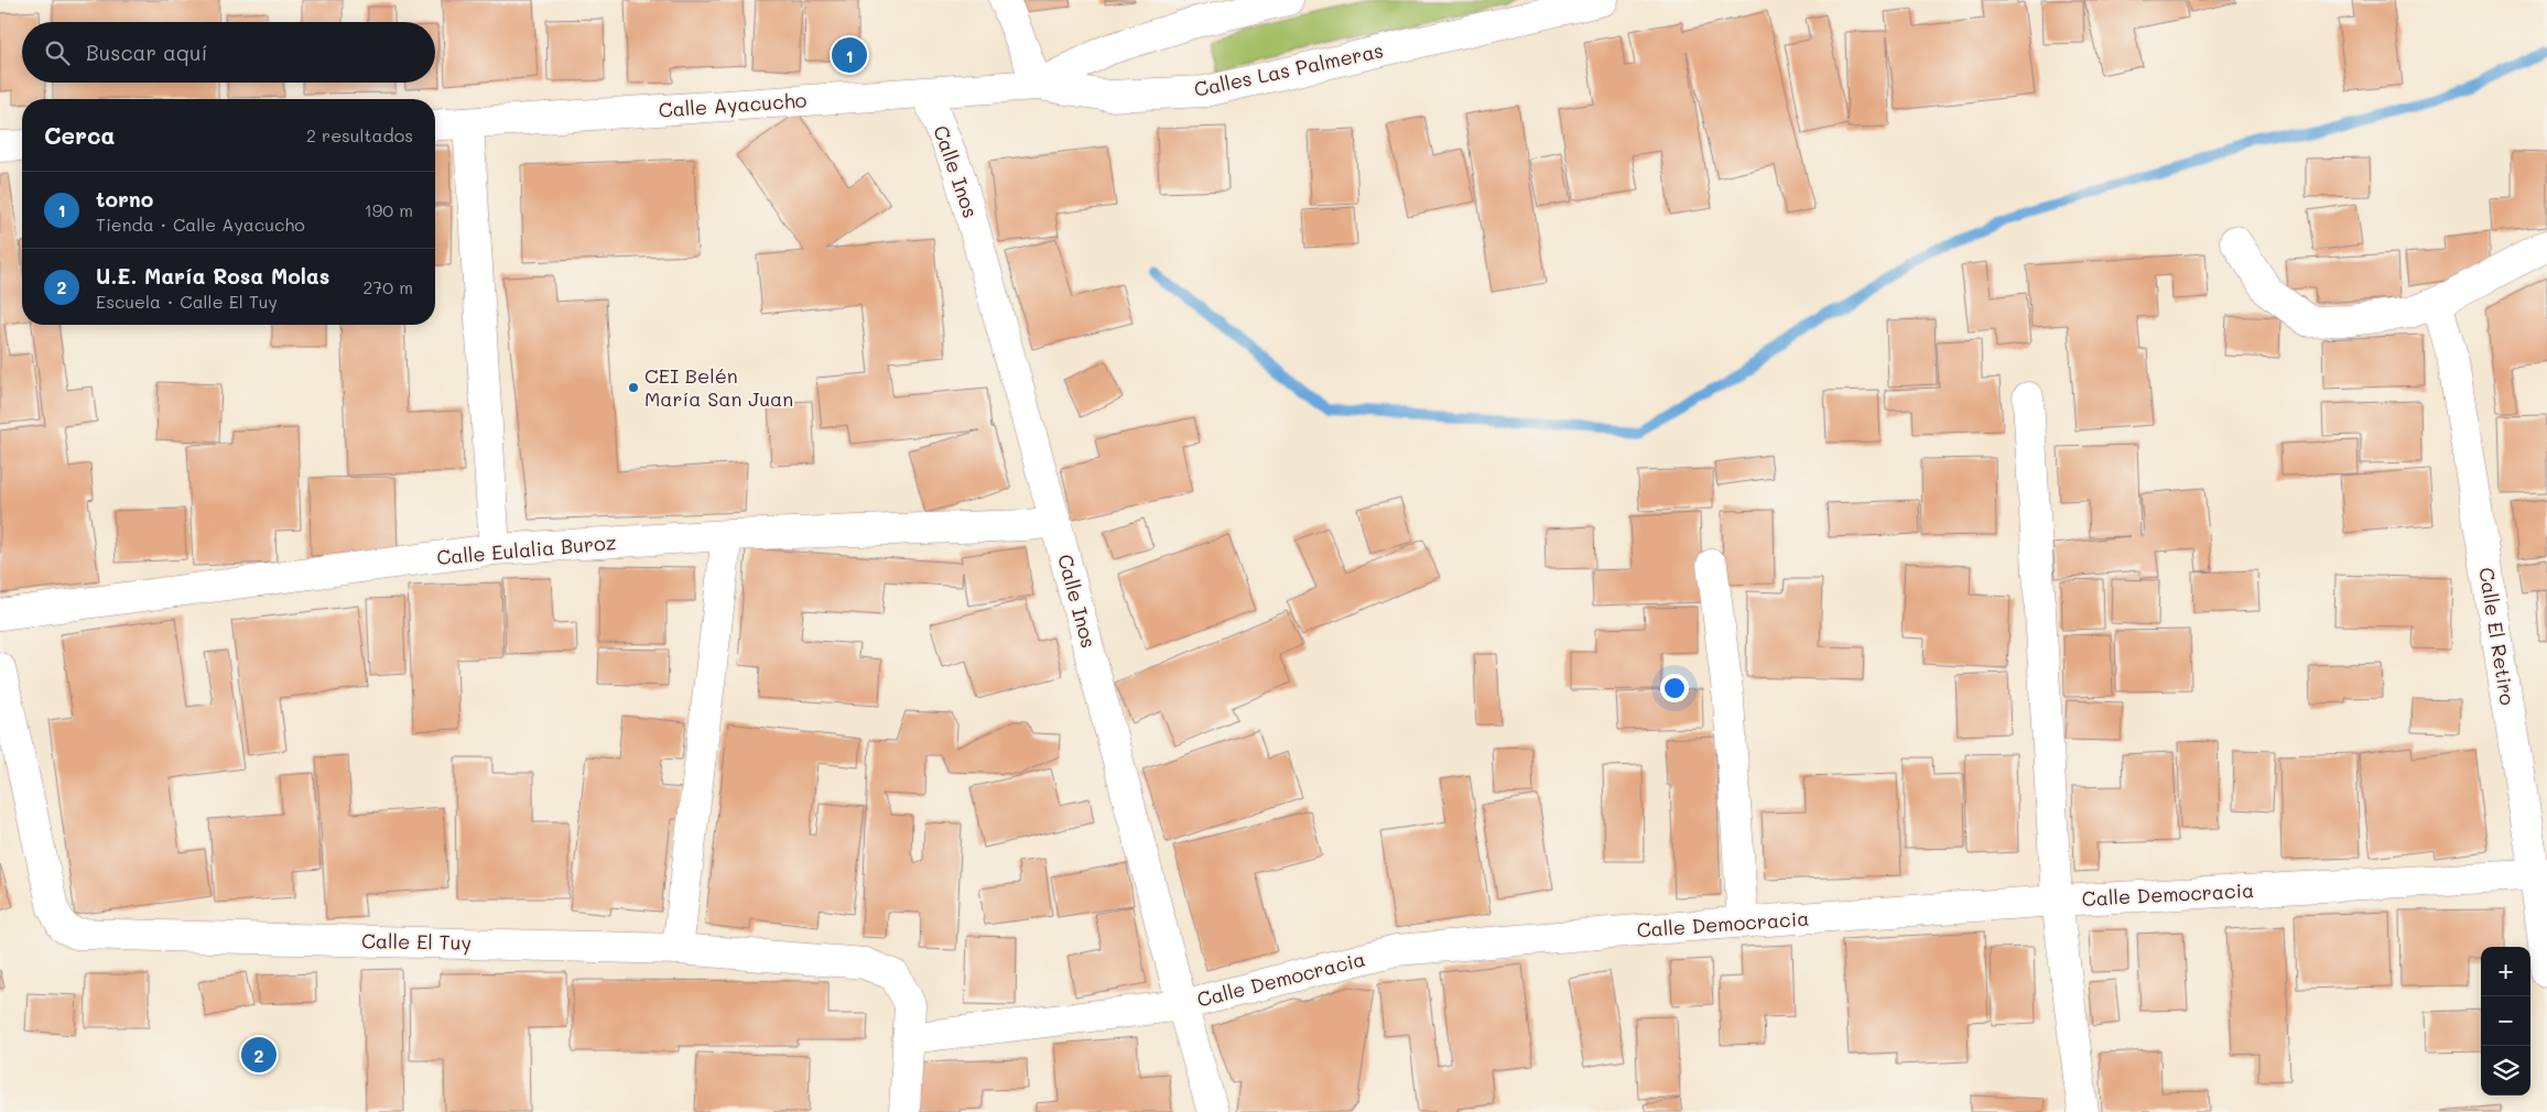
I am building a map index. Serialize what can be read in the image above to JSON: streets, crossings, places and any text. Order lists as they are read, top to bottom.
{
  "streets": {
    "street": [
      "Calles Las Palmeras",
      "Calle Ayacucho",
      "Calle Inos",
      "Calle Eulalia Buroz",
      "Calle El Retiro",
      "Calle Democracia",
      "Calle El Tuy"
    ]
  },
  "crossings": [
    ["Calles Las Palmeras", "Calle Ayacucho"],
    ["Calle Ayacucho", "Calle Inos"],
    ["Calle Inos", "Calle Eulalia Buroz"],
    ["Calle Inos", "Calle Democracia"],
    ["Calle El Retiro", "Calle Democracia"],
    ["Calle Democracia", "Calle El Tuy"]
  ],
  "places": ["CEI Belén María San Juan"],
  "page": {
    "search": "Buscar aquí",
    "pins": ["1", "2"],
    "heading": ["Cerca", "2 resultados"],
    "list": [
      {
        "mark": "1",
        "name": "torno",
        "note": "Tienda · Calle Ayacucho",
        "value": "190 m"
      },
      {
        "mark": "2",
        "name": "U.E. María Rosa Molas",
        "note": "Escuela · Calle El Tuy",
        "value": "270 m"
      }
    ],
    "map_buttons": ["+", "−"]
  }
}
